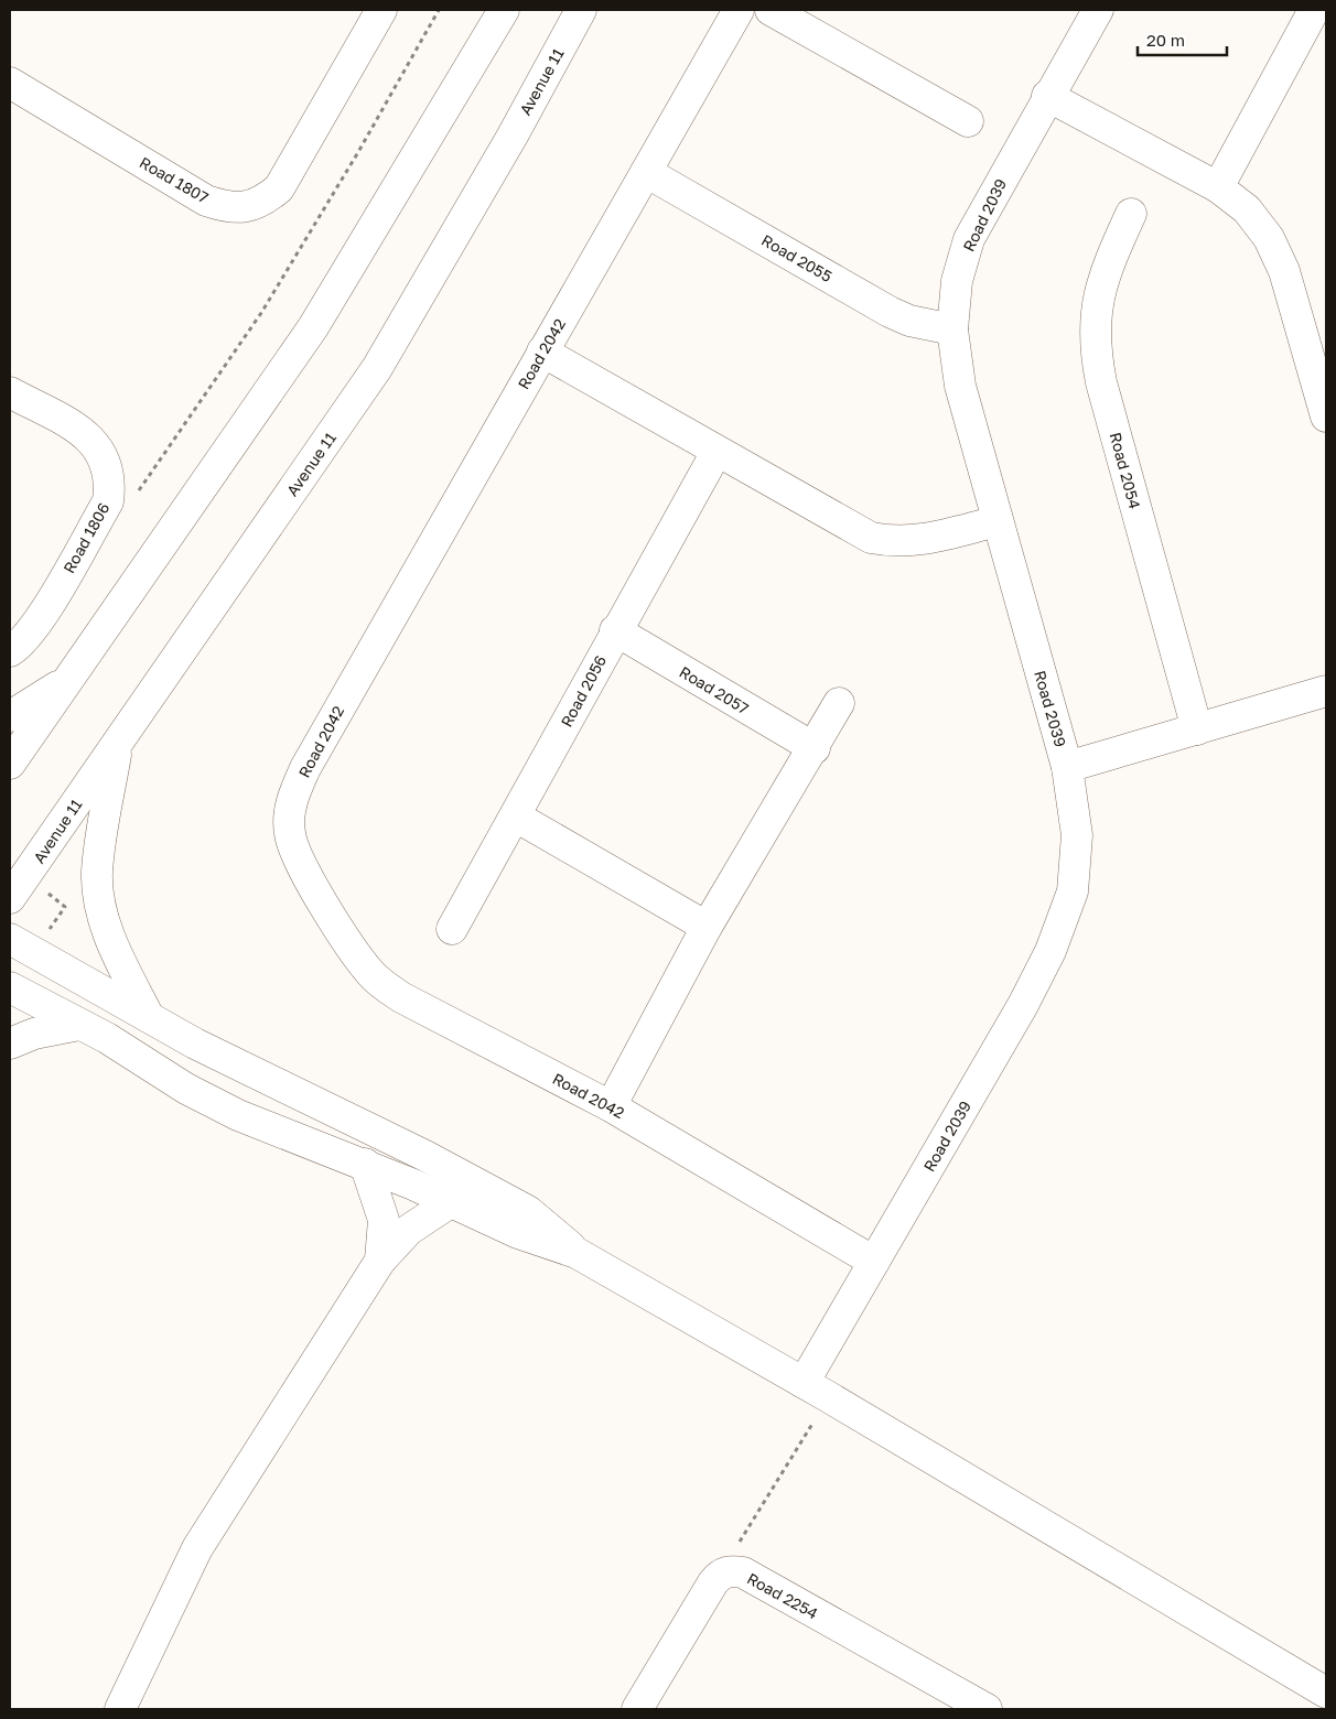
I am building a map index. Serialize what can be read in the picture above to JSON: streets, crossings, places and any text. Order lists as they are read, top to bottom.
{
  "streets": {
    "street": [
      "Avenue 11",
      "Road 1807",
      "Road 2039",
      "Road 2055",
      "Road 2042",
      "Road 2054",
      "Road 1806",
      "Road 2057",
      "Road 2056",
      "Road 2254"
    ]
  },
  "crossings": [
    ["Road 2039", "Road 2055"],
    ["Road 2039", "Road 2042"],
    ["Road 2055", "Road 2042"],
    ["Road 2057", "Road 2056"]
  ],
  "scale_bar": "20 m"
}
